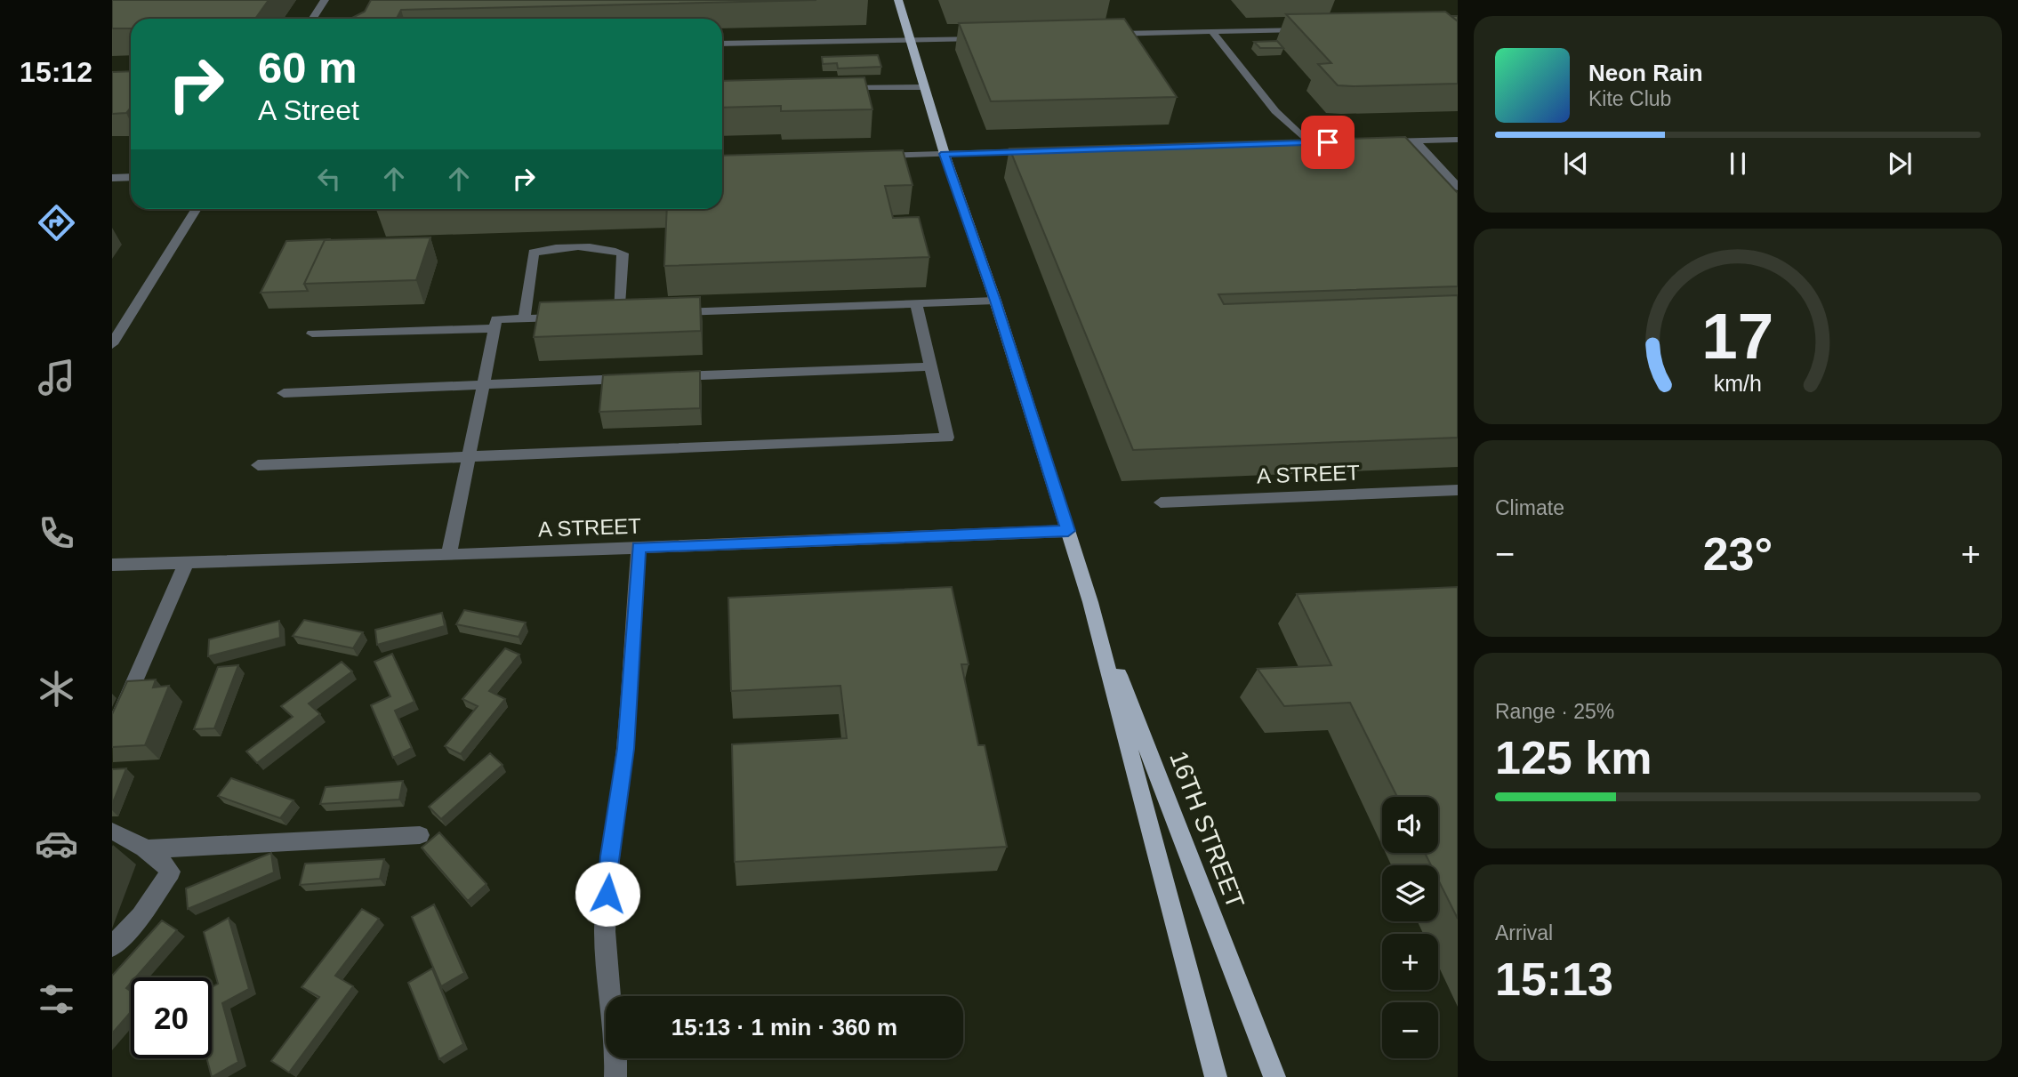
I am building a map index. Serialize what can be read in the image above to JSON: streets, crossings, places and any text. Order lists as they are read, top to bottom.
{
  "streets": {
    "main road": ["16TH STREET"],
    "street": ["A STREET"]
  },
  "crossings": [
    ["A STREET", "16TH STREET"]
  ],
  "page": {
    "tabs": "15:12",
    "turn": ["60 m", "A Street"],
    "song": ["Neon Rain", "Kite Club"],
    "tile": [
      "Climate",
      ["Range · 25%", "125 km"],
      ["Arrival", "15:13"]
    ],
    "heat": ["−", "23°", "+"],
    "map_buttons": ["+", "−"],
    "limit": "20",
    "trip": "15:13 · 1 min · 360 m",
    "gauge": ["17", "km/h"]
  }
}
